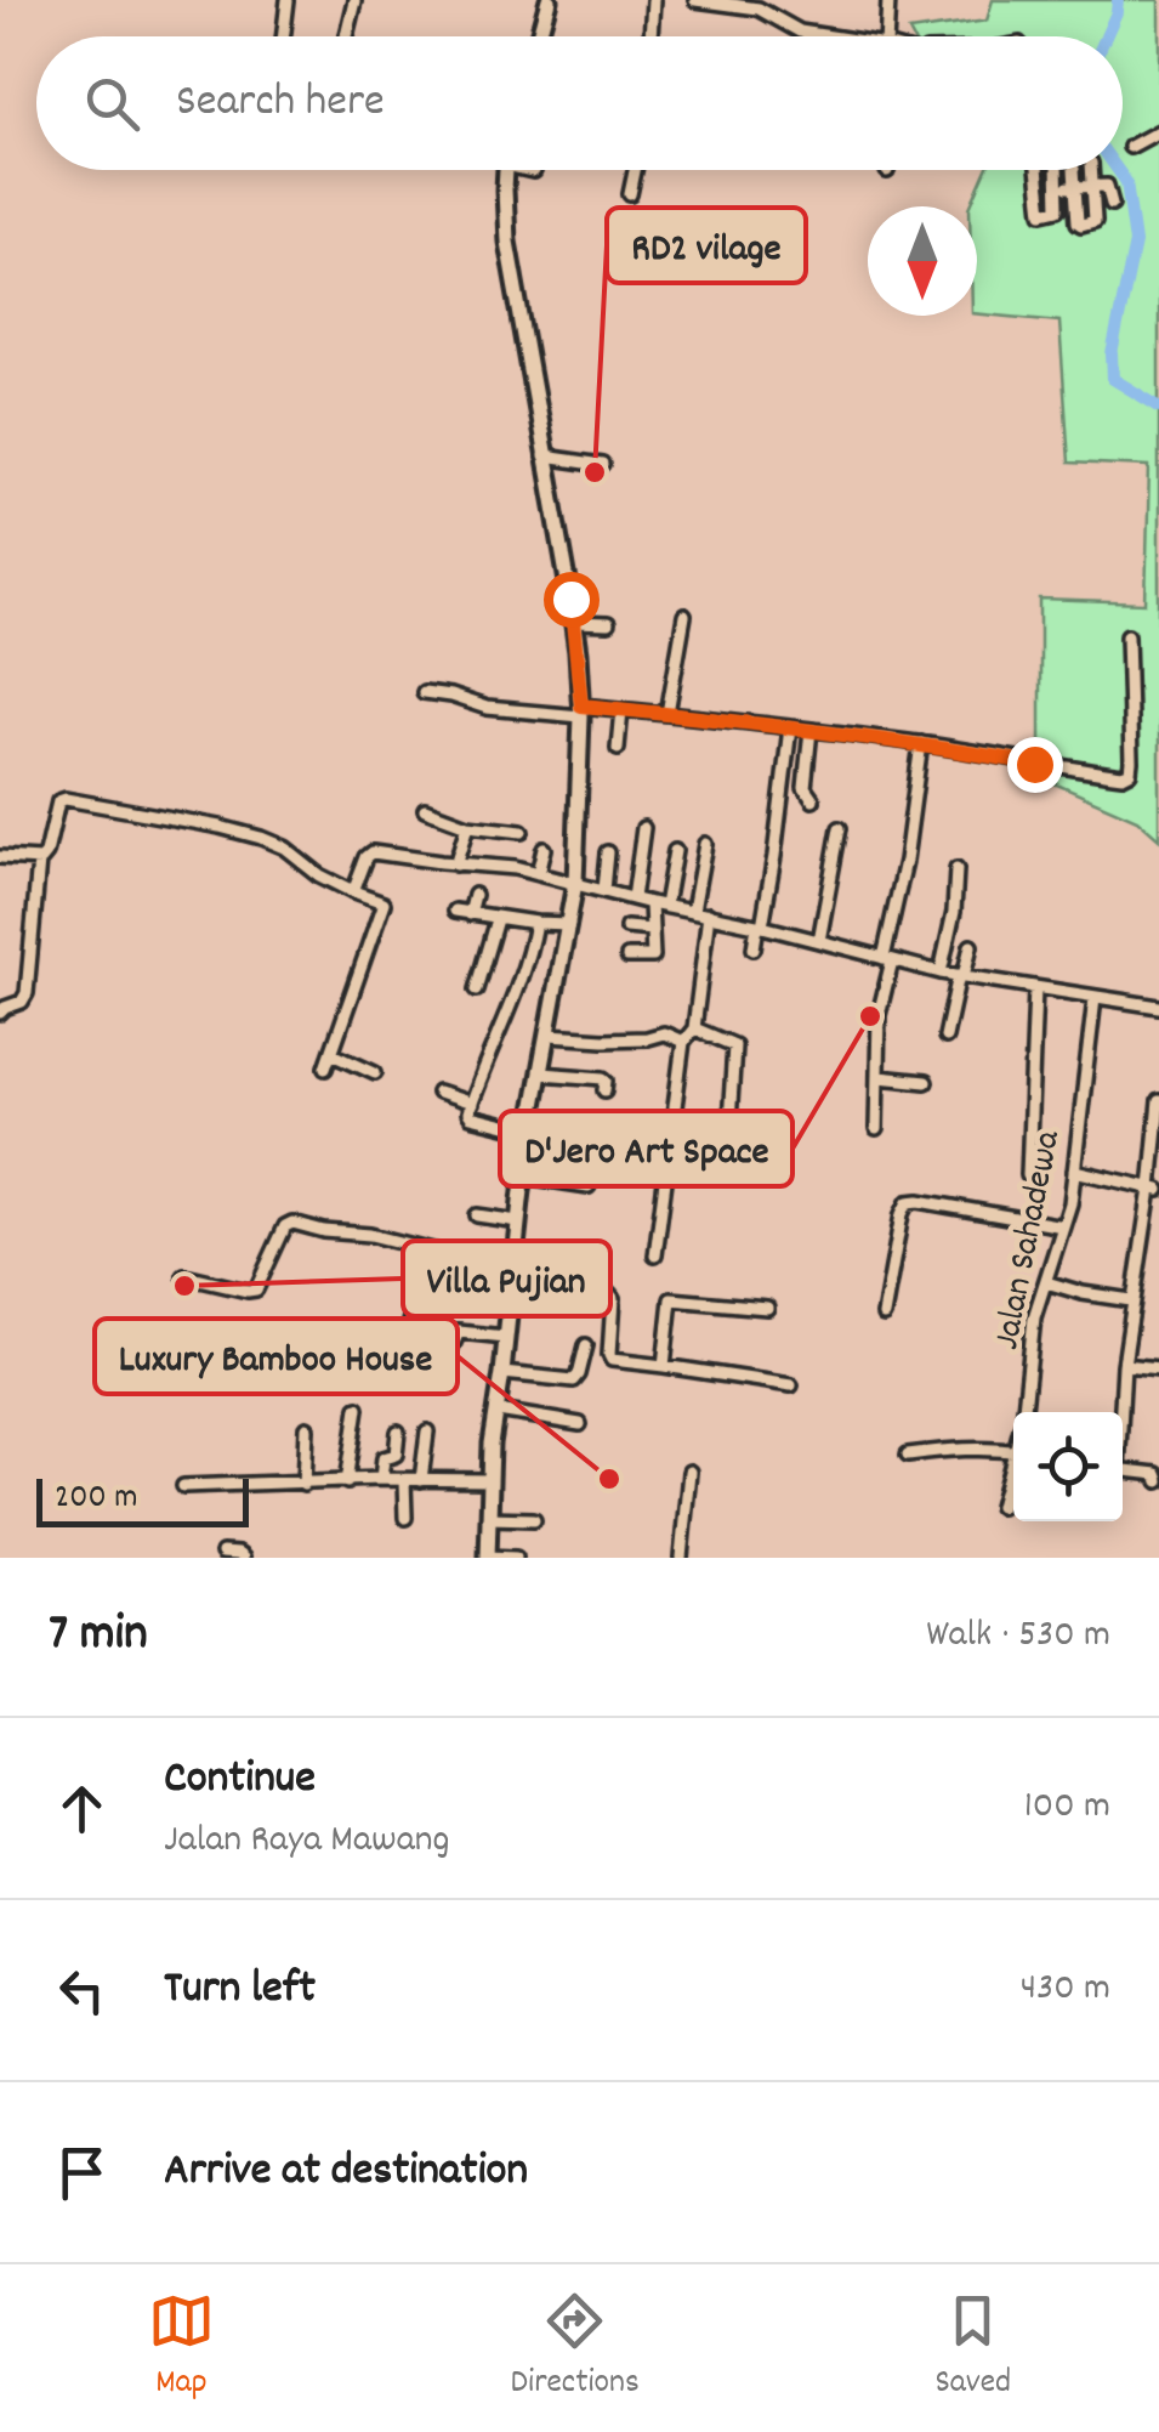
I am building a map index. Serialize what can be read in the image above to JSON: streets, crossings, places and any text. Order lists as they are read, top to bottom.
{
  "streets": {
    "street": ["Jalan Sahadewa"]
  },
  "places": [
    "RD2 vilage",
    "D'Jero Art Space",
    "Villa Pujian",
    "Luxury Bamboo House"
  ],
  "scale_bar": "200 m",
  "north": "bottom",
  "page": {
    "search": "Search here",
    "scale": "200 m",
    "heading": ["7 min", "Walk · 530 m"],
    "list": [
      ["Continue", "Jalan Raya Mawang", "100 m"],
      ["Turn left", "430 m"],
      "Arrive at destination"
    ],
    "nav": ["Map", "Directions", "Saved"]
  }
}
